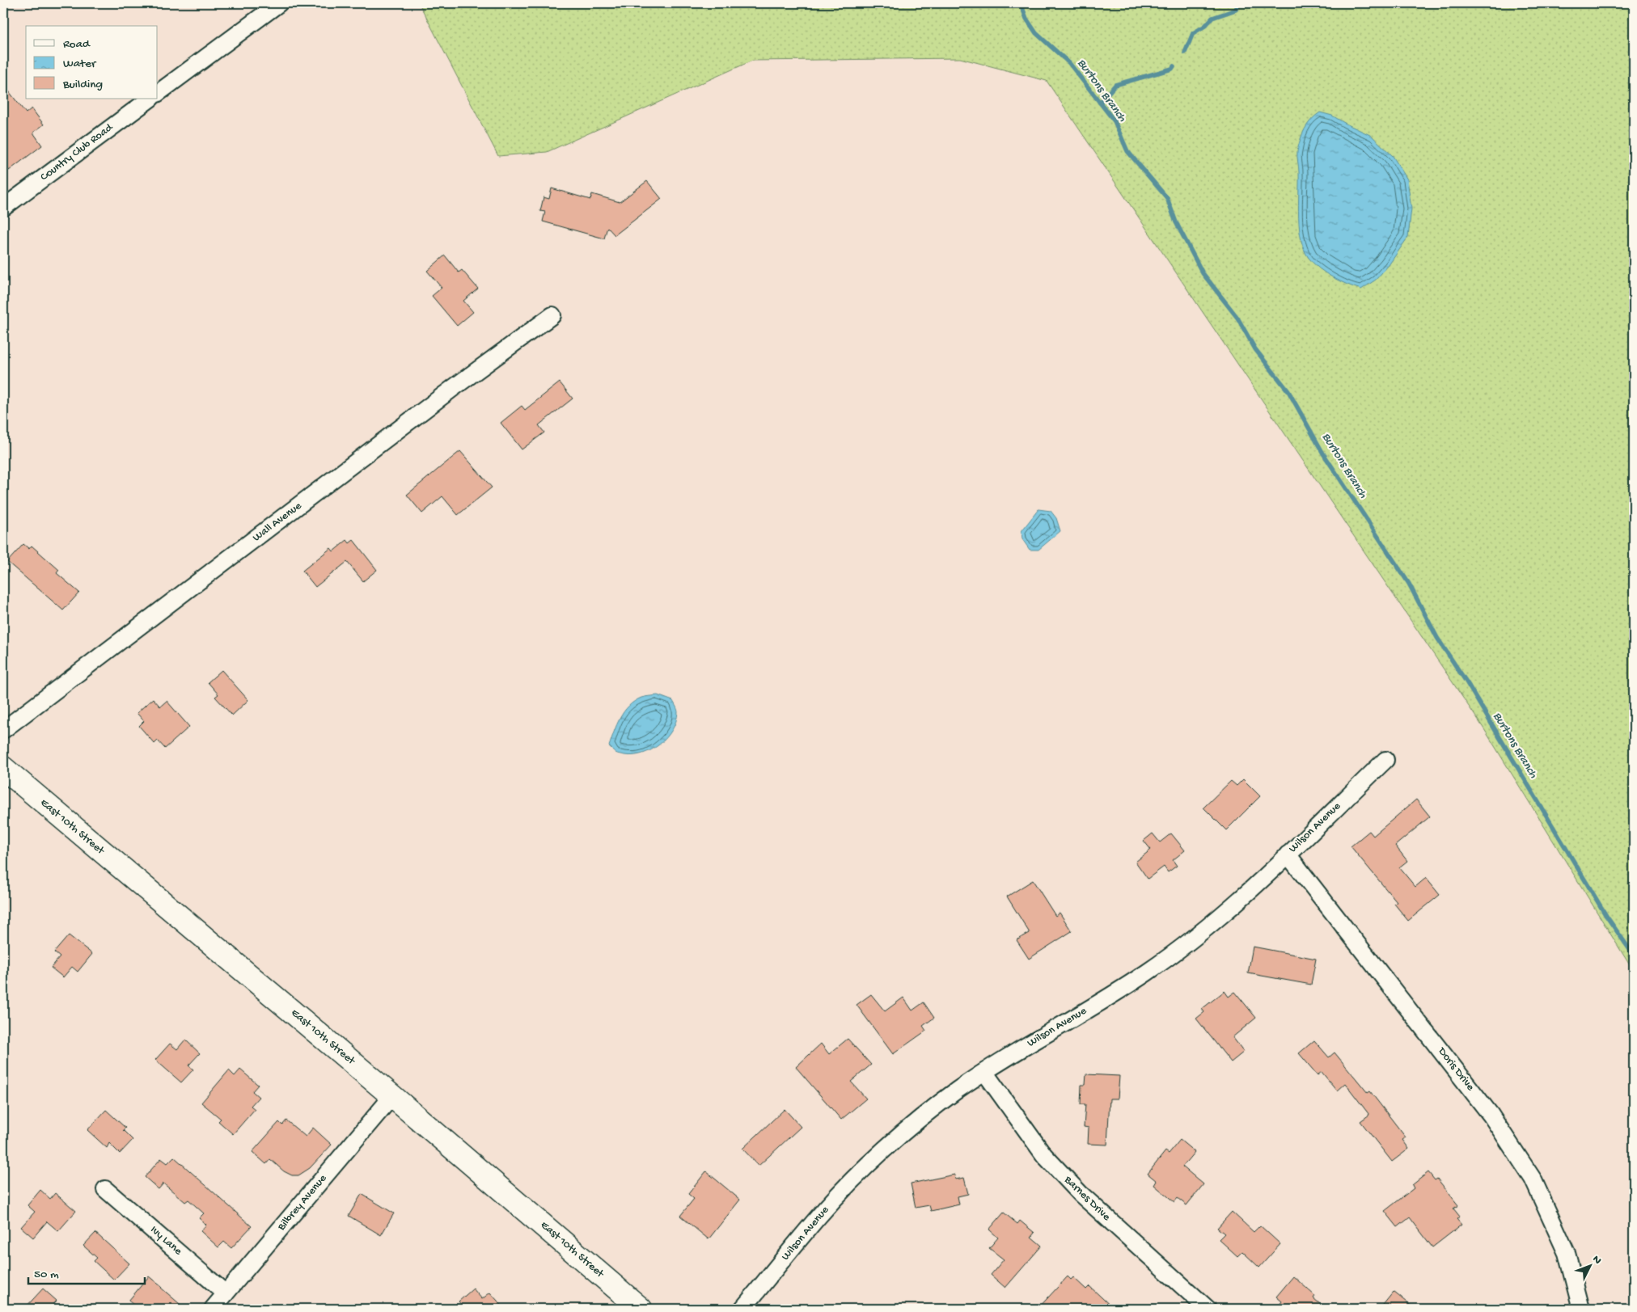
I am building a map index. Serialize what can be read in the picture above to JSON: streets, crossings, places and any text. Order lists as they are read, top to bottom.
{
  "streets": {
    "main road": ["East 10th Street"],
    "street": [
      "Country Club Road",
      "Wall Avenue",
      "Wilson Avenue",
      "Doris Drive",
      "Barnes Drive",
      "Bilbrey Avenue",
      "Ivy Lane"
    ]
  },
  "crossings": [
    ["East 10th Street", "Bilbrey Avenue"],
    ["Wilson Avenue", "Doris Drive"],
    ["Wilson Avenue", "Barnes Drive"],
    ["Bilbrey Avenue", "Ivy Lane"]
  ],
  "water": ["Burtons Branch"],
  "legend": ["Road", "Water", "Building"],
  "scale_bar": "50 m",
  "north": "top right"
}
